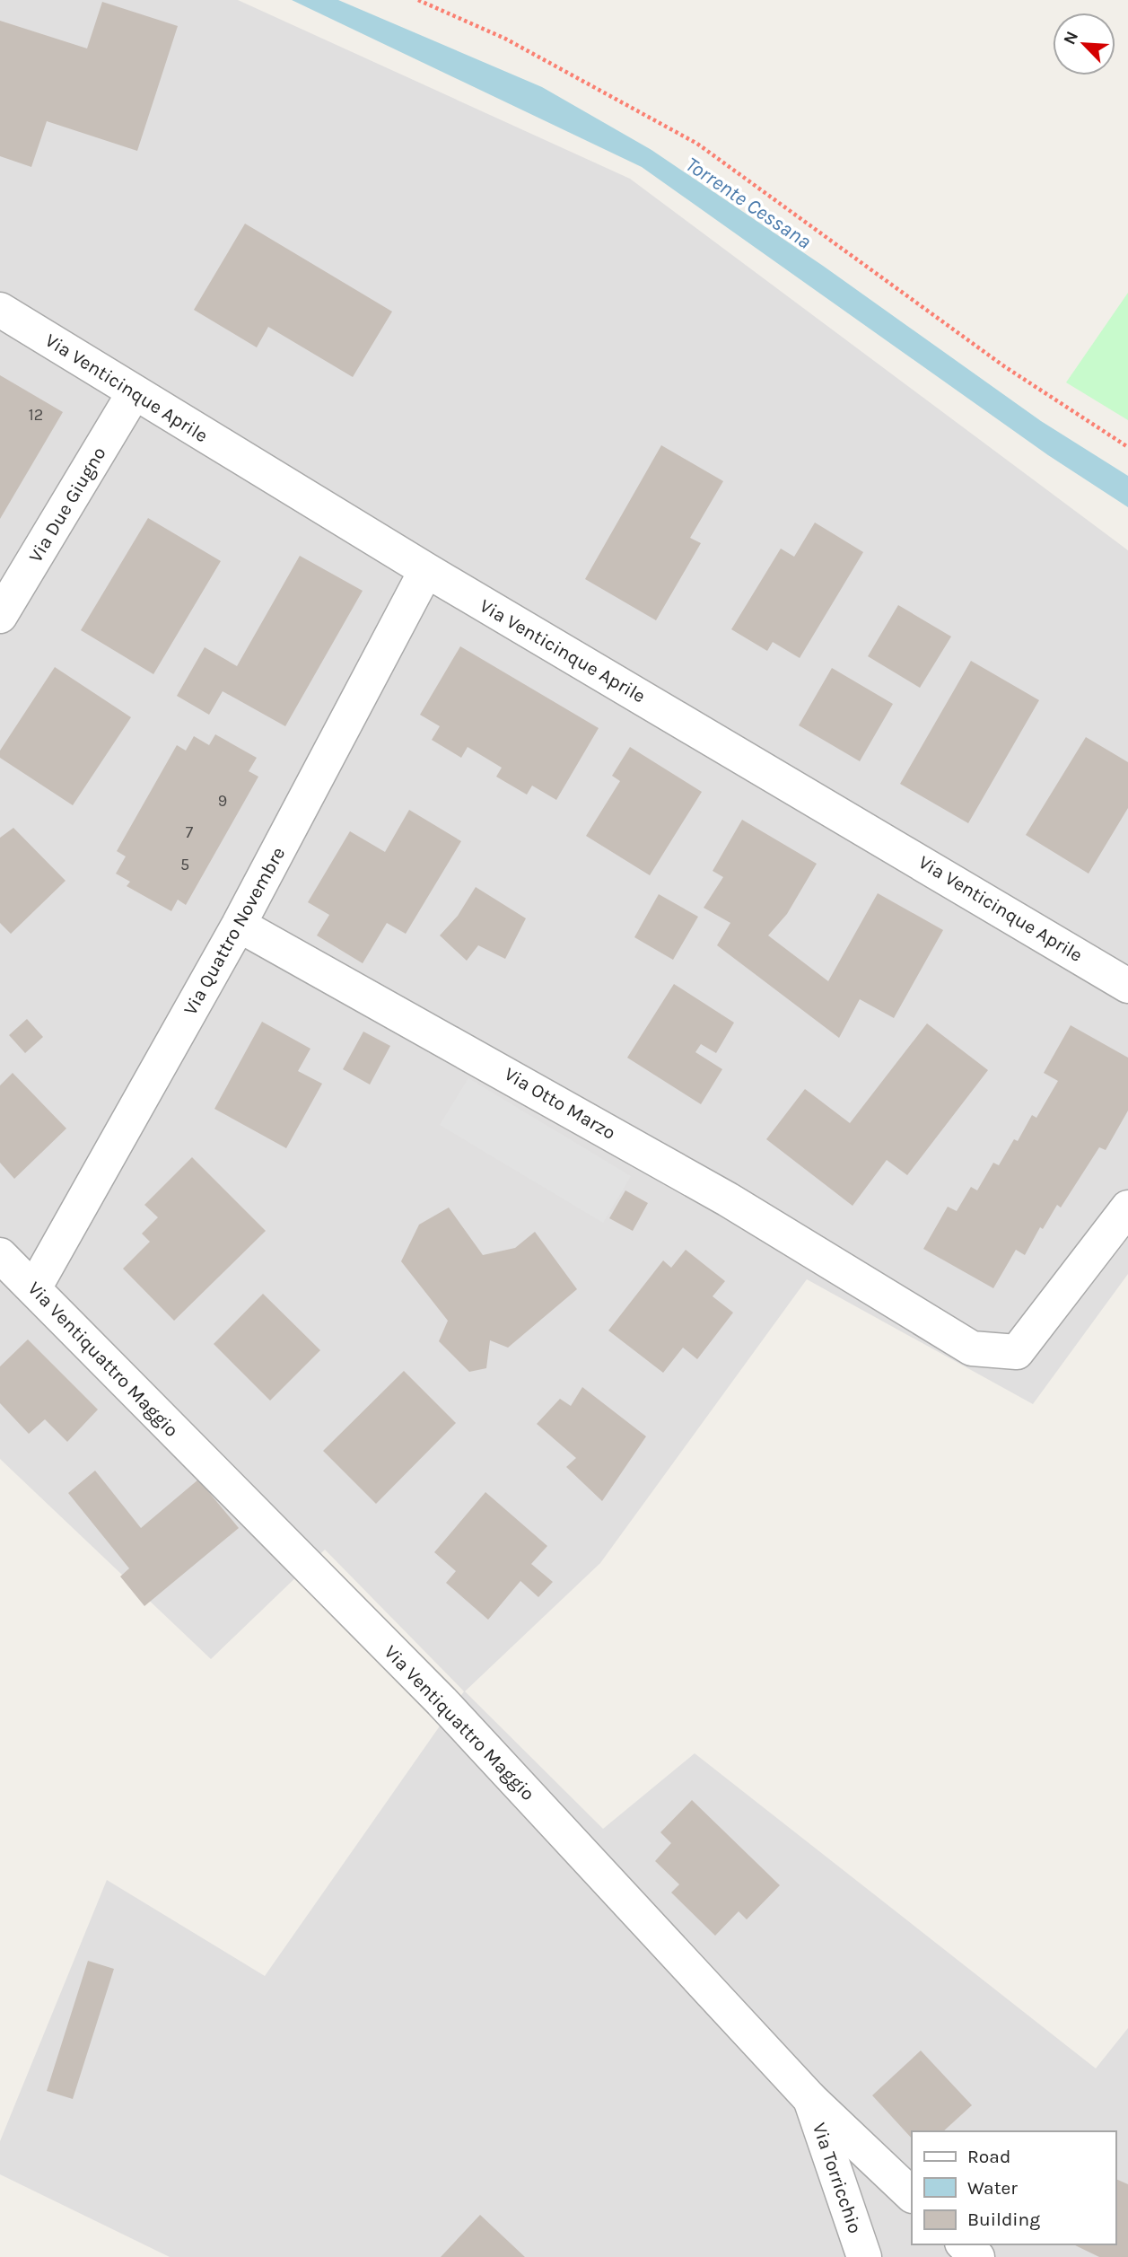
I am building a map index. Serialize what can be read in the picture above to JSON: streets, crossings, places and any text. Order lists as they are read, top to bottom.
{
  "streets": {
    "street": [
      "Via Venticinque Aprile",
      "Via Due Giugno",
      "Via Quattro Novembre",
      "Via Otto Marzo",
      "Via Ventiquattro Maggio",
      "Via Torricchio"
    ]
  },
  "crossings": [
    ["Via Venticinque Aprile", "Via Due Giugno"],
    ["Via Venticinque Aprile", "Via Quattro Novembre"],
    ["Via Quattro Novembre", "Via Otto Marzo"],
    ["Via Quattro Novembre", "Via Ventiquattro Maggio"],
    ["Via Ventiquattro Maggio", "Via Torricchio"]
  ],
  "water": ["Torrente Cessana"],
  "house_numbers": [
    "12",
    "9",
    "7",
    "5"
  ],
  "legend": ["Road", "Water", "Building"],
  "north": "top left"
}
